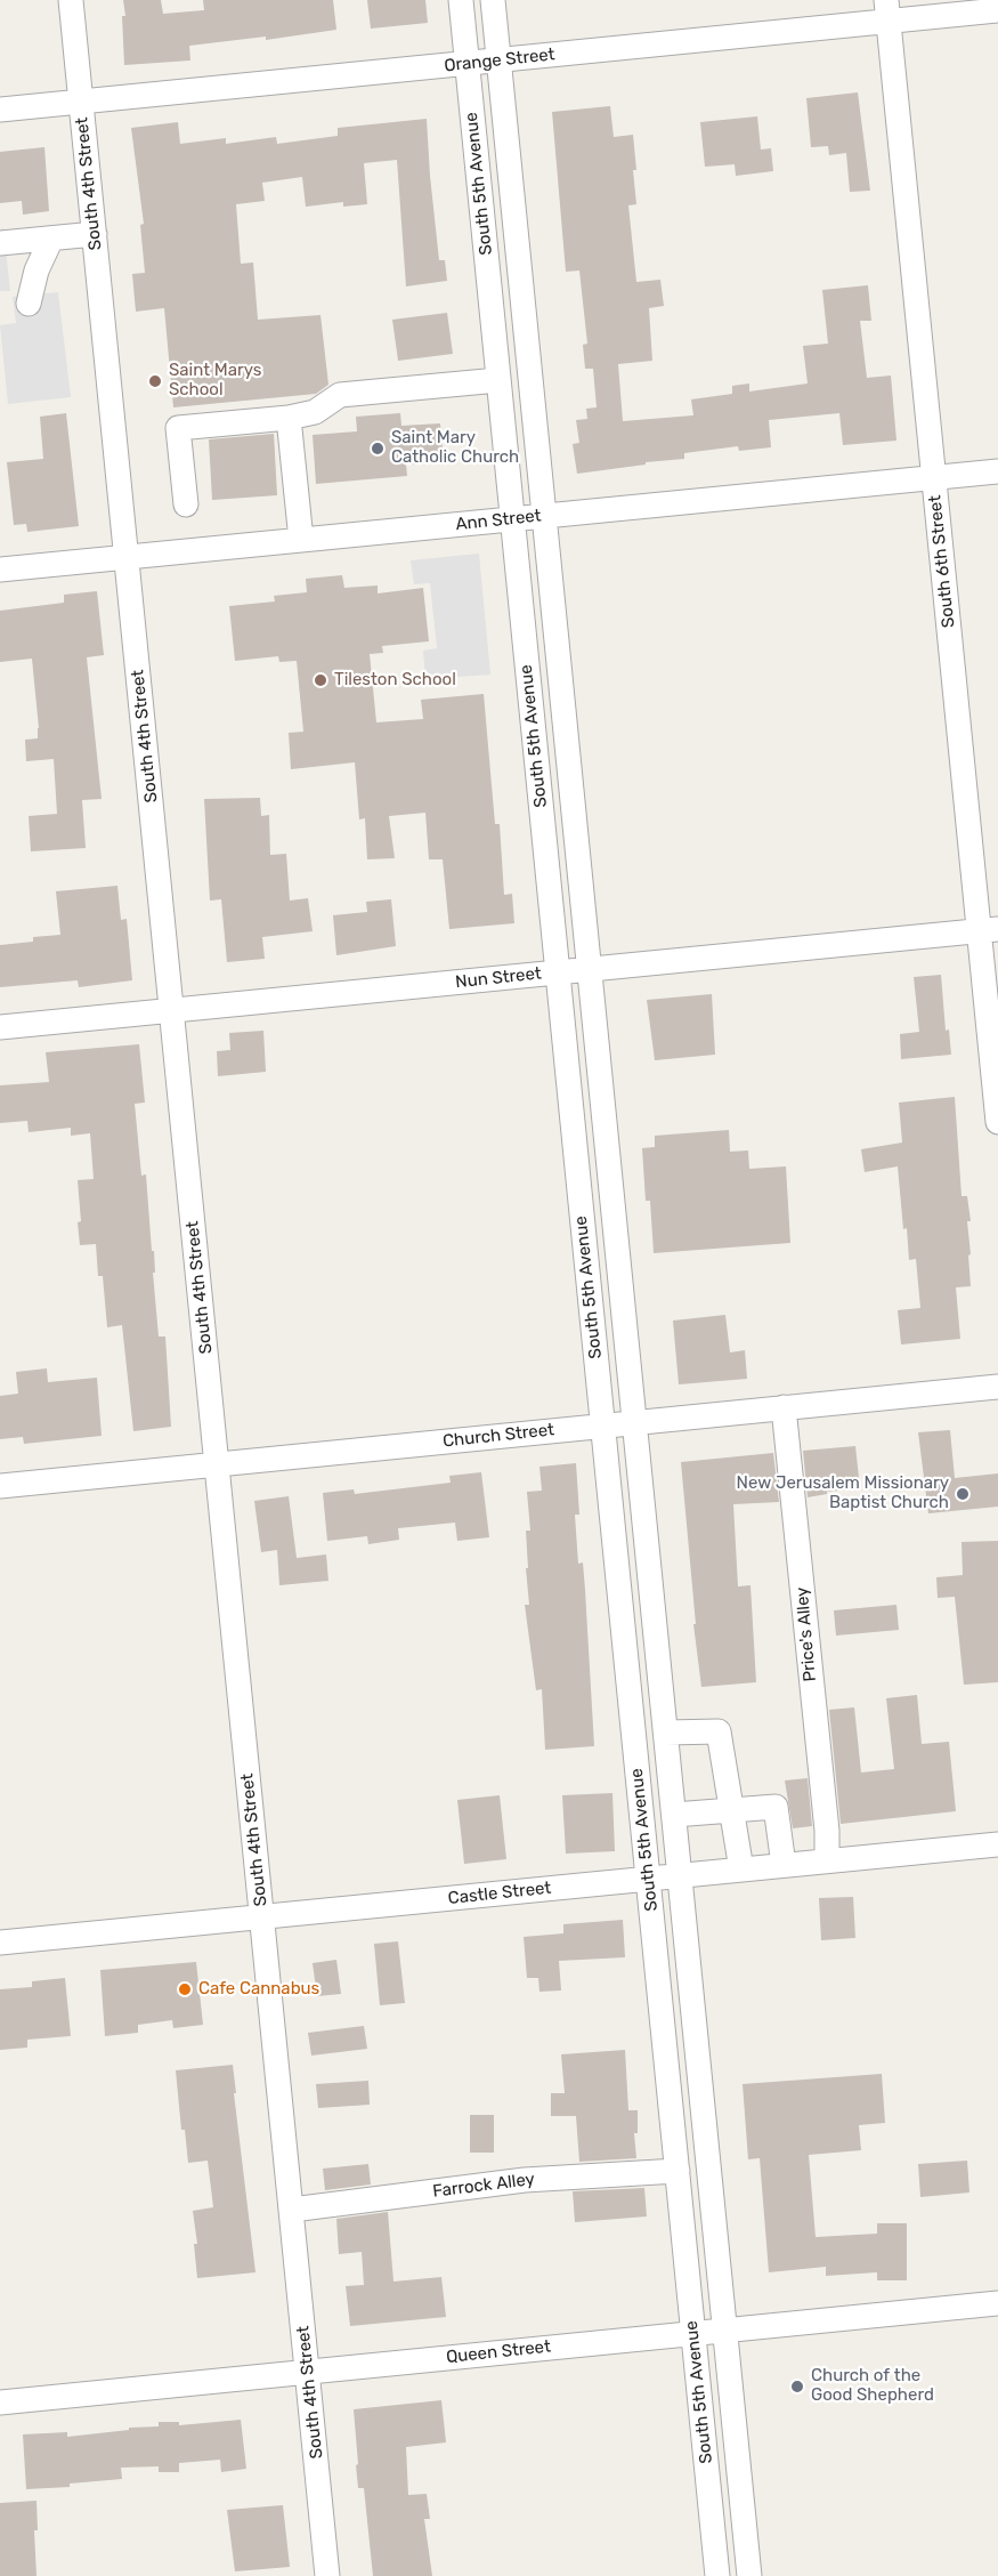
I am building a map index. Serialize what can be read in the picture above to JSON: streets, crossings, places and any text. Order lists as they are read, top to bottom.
{
  "streets": {
    "street": [
      "Orange Street",
      "South 4th Street",
      "South 5th Avenue",
      "Ann Street",
      "South 6th Street",
      "Nun Street",
      "Church Street",
      "Price's Alley",
      "Castle Street",
      "Farrock Alley",
      "Queen Street"
    ]
  },
  "crossings": [
    ["Orange Street", "South 4th Street"],
    ["Orange Street", "South 5th Avenue"],
    ["Orange Street", "South 6th Street"],
    ["South 4th Street", "Ann Street"],
    ["South 4th Street", "Nun Street"],
    ["South 4th Street", "Church Street"],
    ["South 4th Street", "Castle Street"],
    ["South 4th Street", "Farrock Alley"],
    ["South 4th Street", "Queen Street"],
    ["South 5th Avenue", "Ann Street"],
    ["South 5th Avenue", "Nun Street"],
    ["South 5th Avenue", "Church Street"],
    ["South 5th Avenue", "Castle Street"],
    ["South 5th Avenue", "Farrock Alley"],
    ["South 5th Avenue", "Queen Street"],
    ["Ann Street", "South 6th Street"],
    ["South 6th Street", "Nun Street"],
    ["Church Street", "Price's Alley"],
    ["Price's Alley", "Castle Street"]
  ],
  "places": [
    "Saint Marys School",
    "Saint Mary Catholic Church",
    "Tileston School",
    "New Jerusalem Missionary Baptist Church",
    "Cafe Cannabus",
    "Church of the Good Shepherd"
  ]
}
